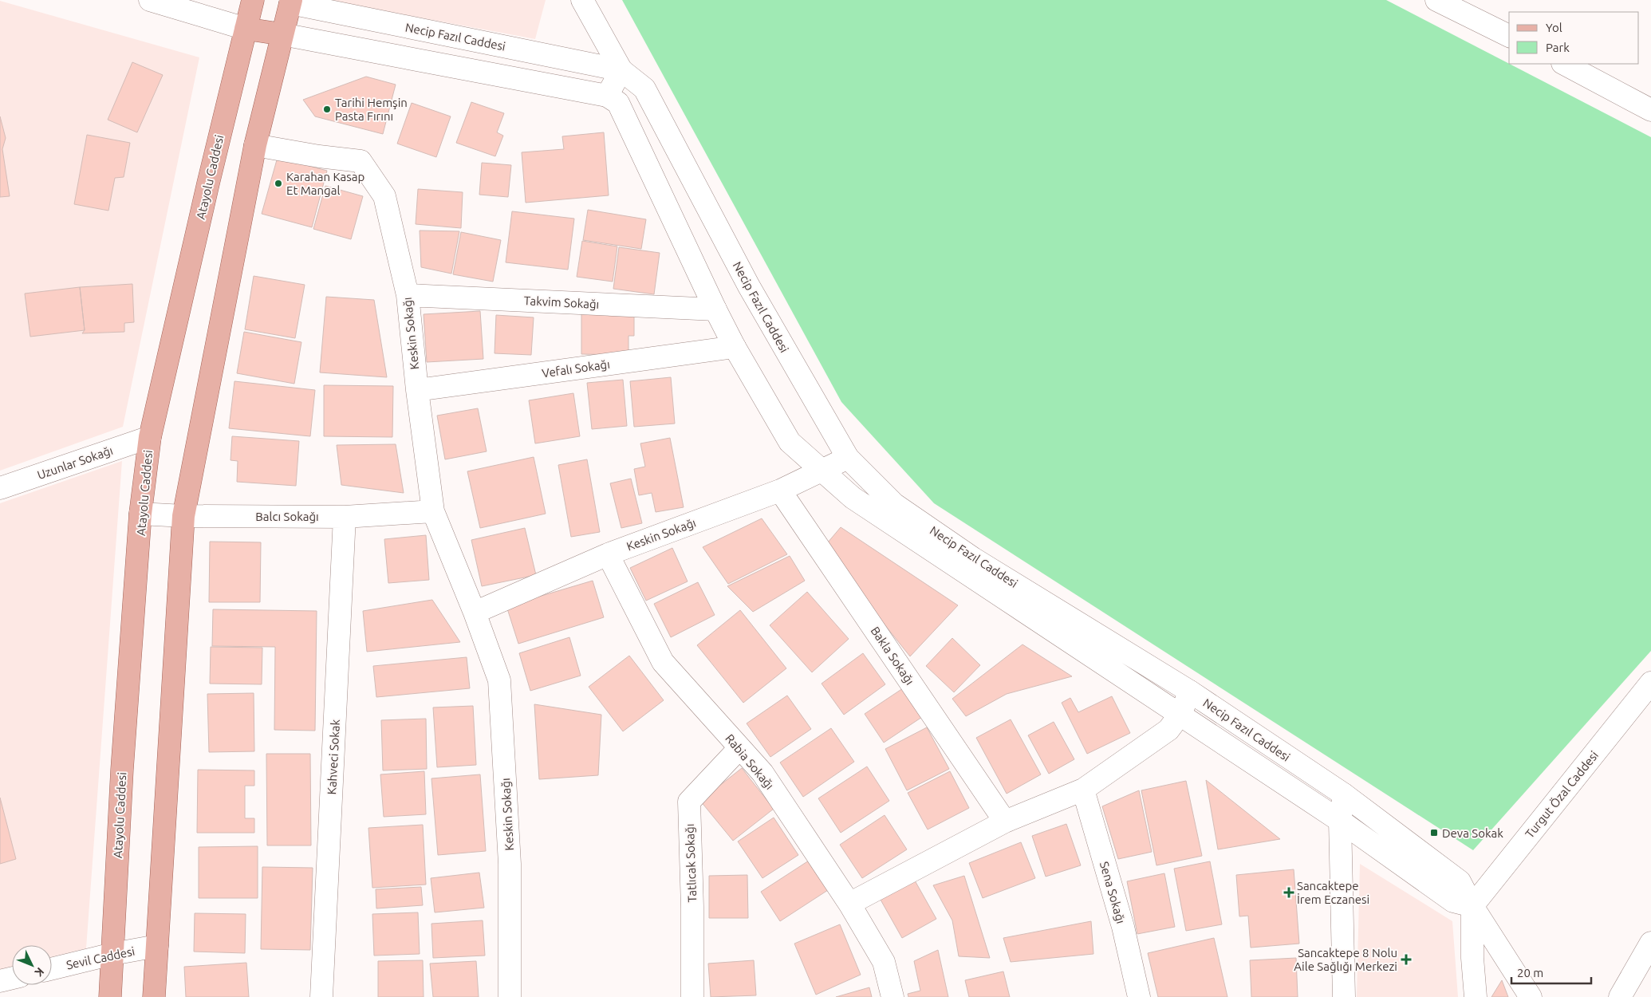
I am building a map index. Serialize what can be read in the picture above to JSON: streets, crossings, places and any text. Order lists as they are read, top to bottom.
{
  "streets": {
    "main road": ["Atayolu Caddesi"],
    "street": [
      "Necip Fazıl Caddesi",
      "Takvim Sokağı",
      "Keskin Sokağı",
      "Vefalı Sokağı",
      "Uzunlar Sokağı",
      "Balcı Sokağı",
      "Bakla Sokağı",
      "Kahveci Sokak",
      "Rabia Sokağı",
      "Turgut Özal Caddesi",
      "Tatlıcak Sokağı",
      "Sena Sokağı",
      "Sevil Caddesi"
    ]
  },
  "crossings": [
    ["Necip Fazıl Caddesi", "Takvim Sokağı"],
    ["Necip Fazıl Caddesi", "Keskin Sokağı"],
    ["Necip Fazıl Caddesi", "Vefalı Sokağı"],
    ["Necip Fazıl Caddesi", "Turgut Özal Caddesi"],
    ["Atayolu Caddesi", "Uzunlar Sokağı"],
    ["Atayolu Caddesi", "Balcı Sokağı"],
    ["Atayolu Caddesi", "Sevil Caddesi"],
    ["Takvim Sokağı", "Keskin Sokağı"],
    ["Keskin Sokağı", "Vefalı Sokağı"],
    ["Keskin Sokağı", "Balcı Sokağı"],
    ["Keskin Sokağı", "Bakla Sokağı"],
    ["Keskin Sokağı", "Rabia Sokağı"],
    ["Balcı Sokağı", "Kahveci Sokak"],
    ["Rabia Sokağı", "Tatlıcak Sokağı"]
  ],
  "places": {
    "other": ["Tarihi Hemşin Pasta Fırını", "Karahan Kasap Et Mangal"],
    "transit": ["Deva Sokak"],
    "health": ["Sancaktepe İrem Eczanesi", "Sancaktepe 8 Nolu Aile Sağlığı Merkezi"]
  },
  "legend": ["Yol", "Park"],
  "scale_bar": "20 m",
  "north": "bottom right"
}
